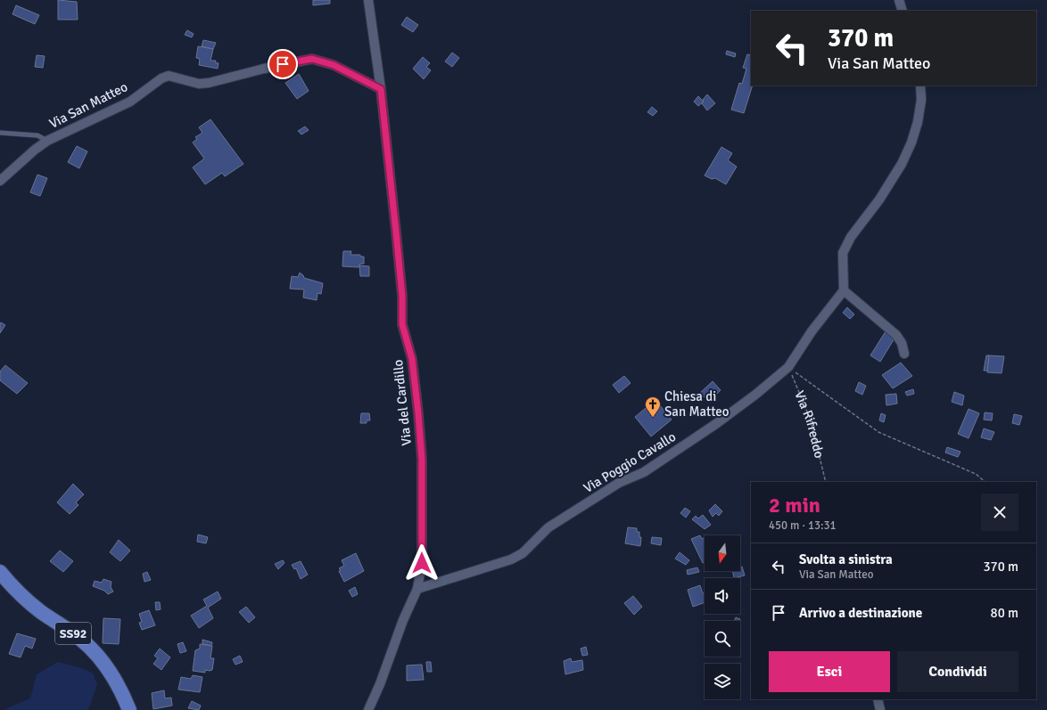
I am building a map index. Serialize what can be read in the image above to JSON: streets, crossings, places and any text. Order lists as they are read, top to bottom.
{
  "streets": {
    "main road": ["SS92"],
    "street": ["Via San Matteo", "Via del Cardillo", "Via Poggio Cavallo"],
    "path": ["Via Rifreddo"]
  },
  "crossings": [
    ["Via San Matteo", "Via del Cardillo"],
    ["Via del Cardillo", "Via Poggio Cavallo"],
    ["Via Rifreddo", "Via Poggio Cavallo"]
  ],
  "places": {
    "church": ["Chiesa di San Matteo"]
  },
  "north": "bottom",
  "page": {
    "turn": ["370 m", "Via San Matteo"],
    "heading": ["2 min", "450 m · 13:31"],
    "list": [
      {
        "name": "Svolta a sinistra",
        "note": "Via San Matteo",
        "value": "370 m"
      },
      {
        "name": "Arrivo a destinazione",
        "value": "80 m"
      }
    ],
    "buttons": ["Esci", "Condividi"]
  }
}
